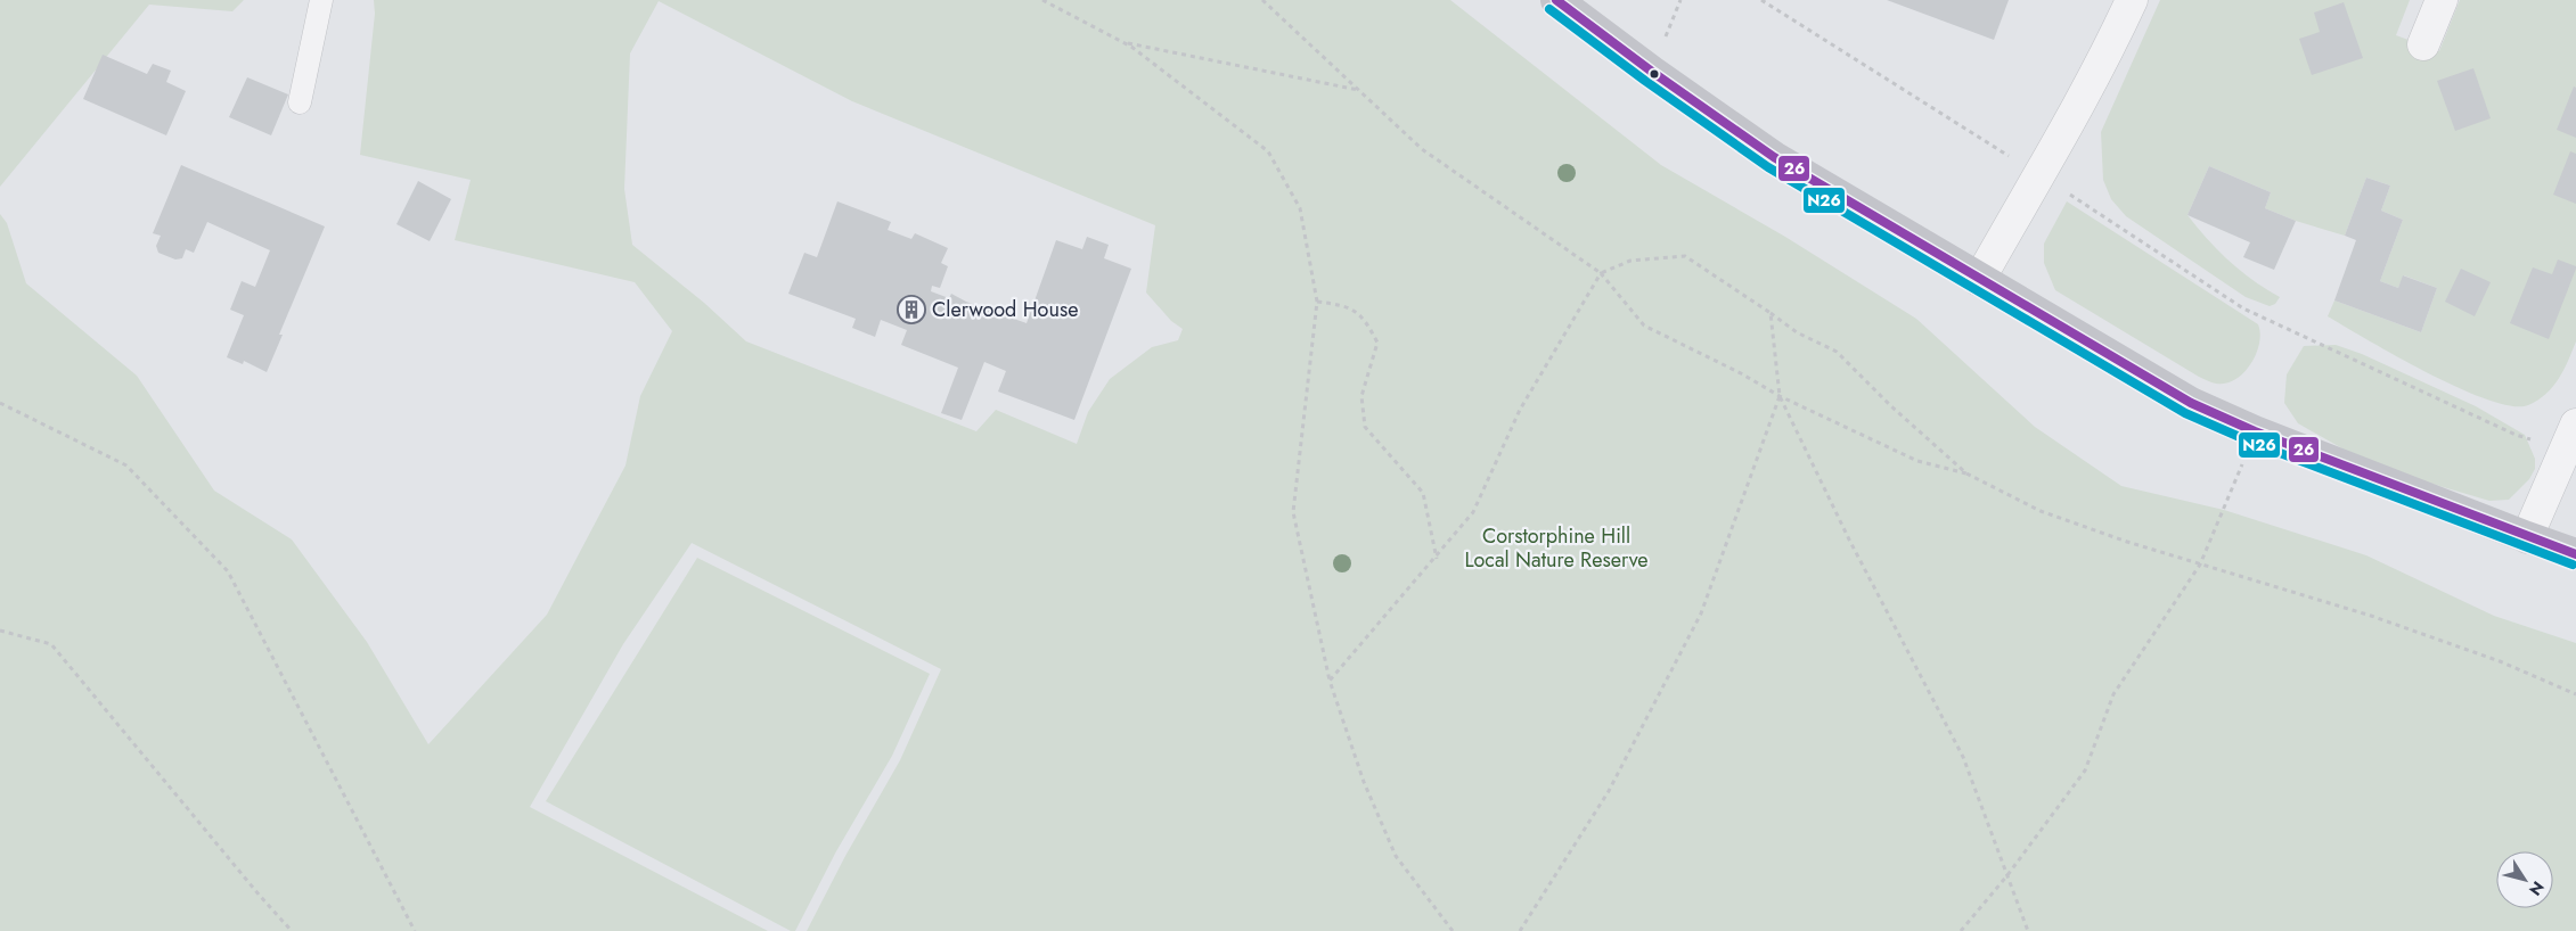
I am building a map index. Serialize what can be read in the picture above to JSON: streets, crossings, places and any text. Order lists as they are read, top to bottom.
{
  "parks": ["Corstorphine Hill Local Nature Reserve"],
  "places": {
    "building": ["Clerwood House"]
  },
  "lines": ["transit line 26", "transit line N26"],
  "north": "bottom right"
}
